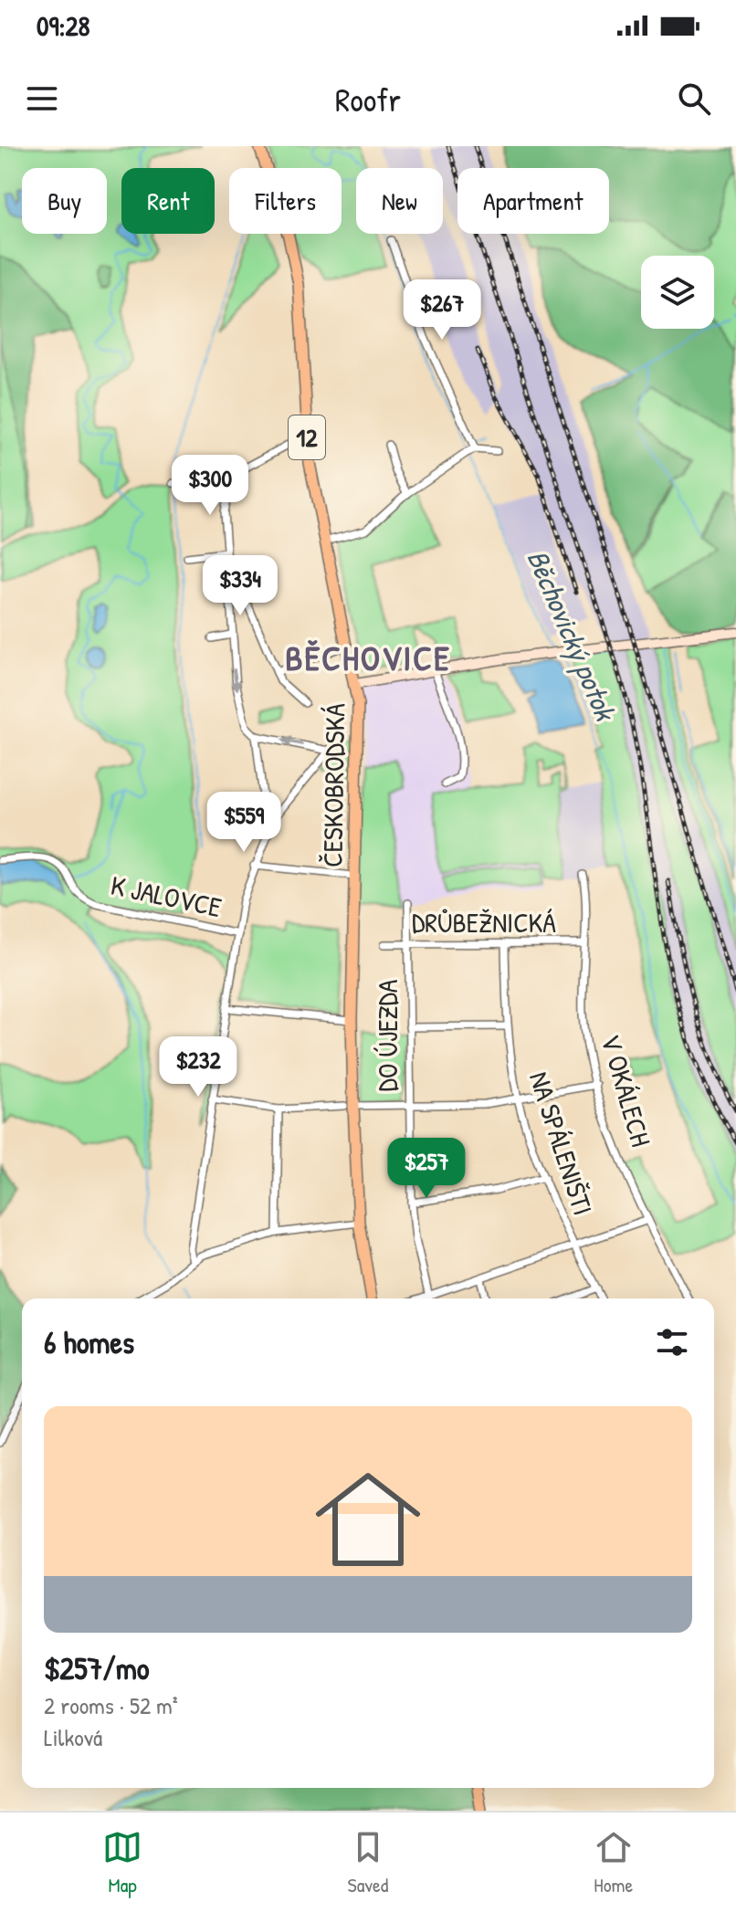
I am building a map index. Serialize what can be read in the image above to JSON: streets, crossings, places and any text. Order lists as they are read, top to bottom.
{
  "streets": {
    "main road": ["12", "ČESKOBRODSKÁ"],
    "street": [
      "K JALOVCE",
      "DRŮBEŽNICKÁ",
      "DO ÚJEZDA",
      "V OKÁLECH",
      "NA SPÁLENIŠTI"
    ]
  },
  "crossings": [
    ["DRŮBEŽNICKÁ", "DO ÚJEZDA"],
    ["DRŮBEŽNICKÁ", "V OKÁLECH"],
    ["DRŮBEŽNICKÁ", "NA SPÁLENIŠTI"]
  ],
  "districts": ["BĚCHOVICE"],
  "water": ["Běchovický potok"],
  "page": {
    "status": "09:28",
    "header": "Roofr",
    "chip": [
      "Buy",
      "Rent",
      "Filters",
      "New",
      "Apartment"
    ],
    "price": [
      "$267",
      "$300",
      "$334",
      "$559",
      "$232",
      "$257"
    ],
    "heading": "6 homes",
    "list": [
      {
        "name": "$257/mo",
        "note": "2 rooms · 52 m² · Lilková"
      }
    ],
    "tabs": ["Map", "Saved", "Home"]
  }
}
